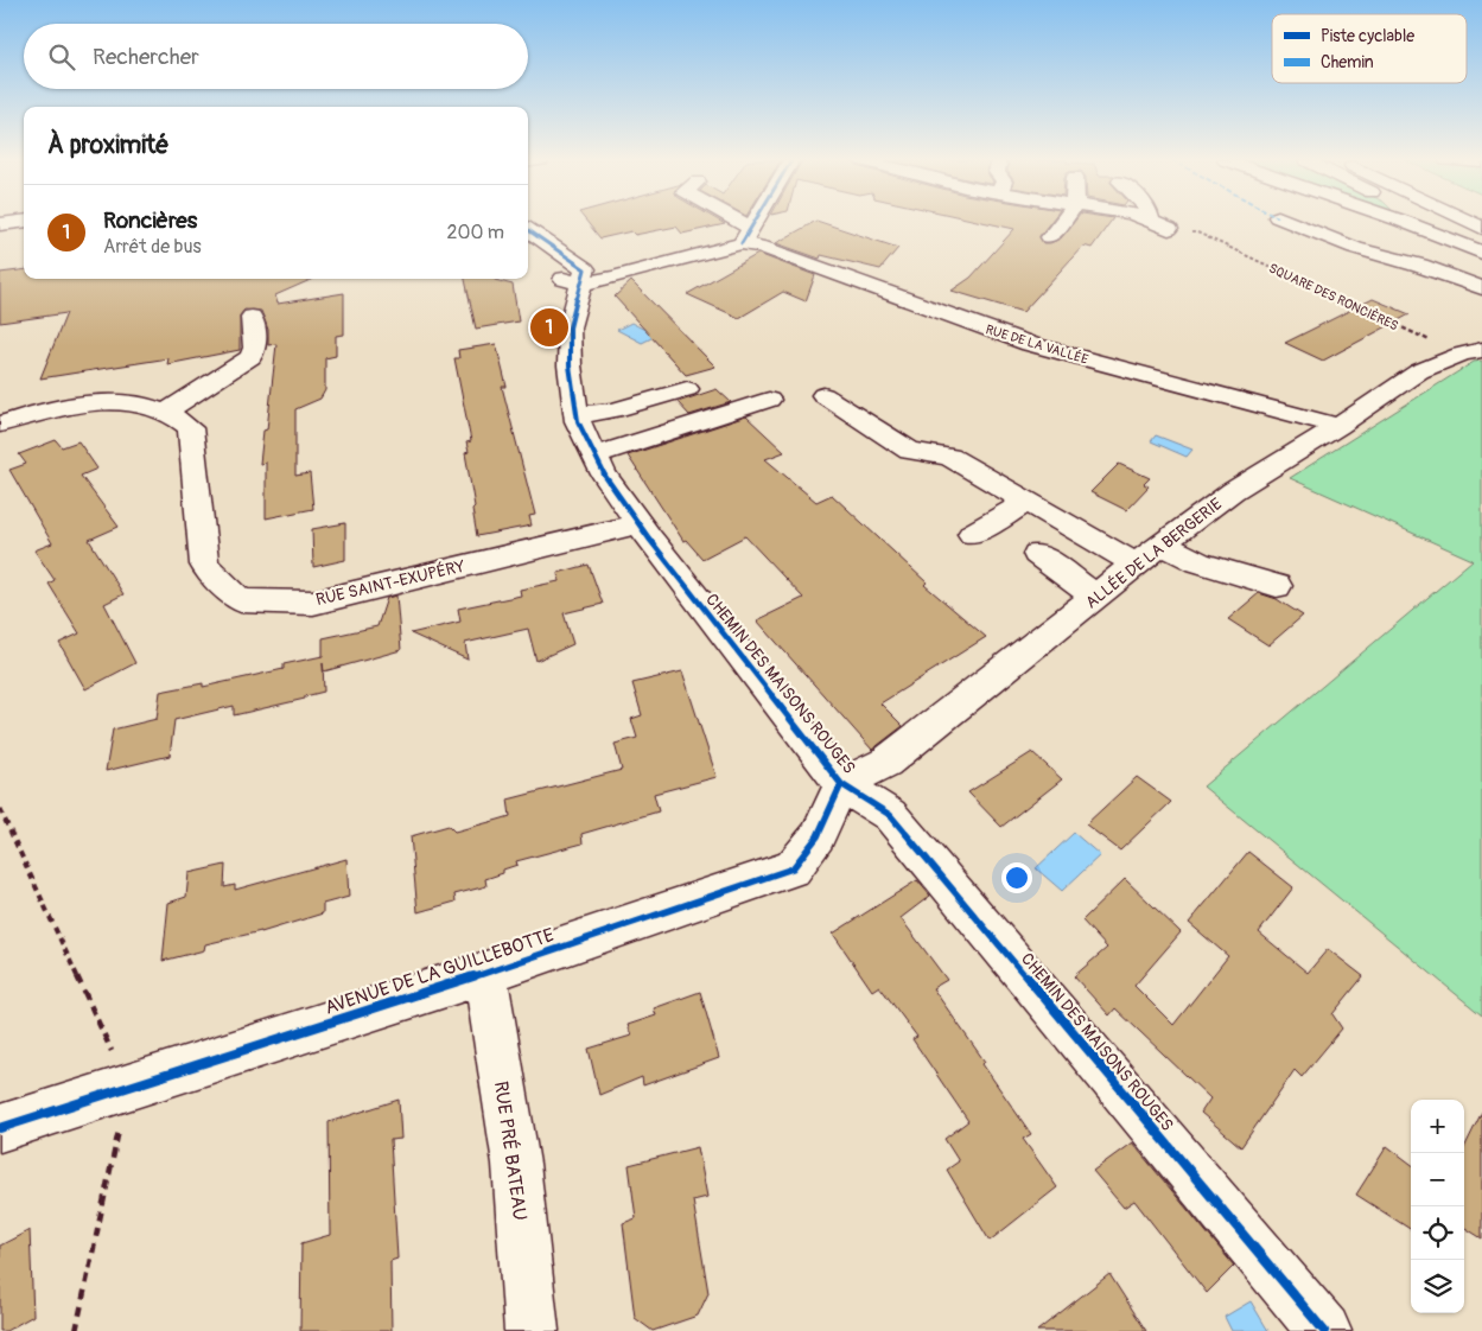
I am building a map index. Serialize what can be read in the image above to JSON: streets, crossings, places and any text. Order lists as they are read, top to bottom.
{
  "streets": {
    "main road": [
      "RUE DE LA VALLÉE",
      "ALLÉE DE LA BERGERIE",
      "RUE SAINT-EXUPÉRY",
      "CHEMIN DES MAISONS ROUGES",
      "AVENUE DE LA GUILLEBOTTE",
      "RUE PRÉ BATEAU"
    ],
    "path": ["SQUARE DES RONCIÈRES"]
  },
  "crossings": [
    ["SQUARE DES RONCIÈRES", "ALLÉE DE LA BERGERIE"],
    ["RUE DE LA VALLÉE", "ALLÉE DE LA BERGERIE"],
    ["ALLÉE DE LA BERGERIE", "CHEMIN DES MAISONS ROUGES"],
    ["ALLÉE DE LA BERGERIE", "AVENUE DE LA GUILLEBOTTE"],
    ["RUE SAINT-EXUPÉRY", "CHEMIN DES MAISONS ROUGES"],
    ["CHEMIN DES MAISONS ROUGES", "AVENUE DE LA GUILLEBOTTE"],
    ["AVENUE DE LA GUILLEBOTTE", "RUE PRÉ BATEAU"]
  ],
  "legend": ["Piste cyclable", "Chemin"],
  "page": {
    "search": "Rechercher",
    "heading": "À proximité",
    "list": [
      {
        "mark": "1",
        "name": "Roncières",
        "note": "Arrêt de bus",
        "value": "200 m"
      }
    ],
    "pins": "1",
    "map_buttons": ["+", "−"]
  }
}
